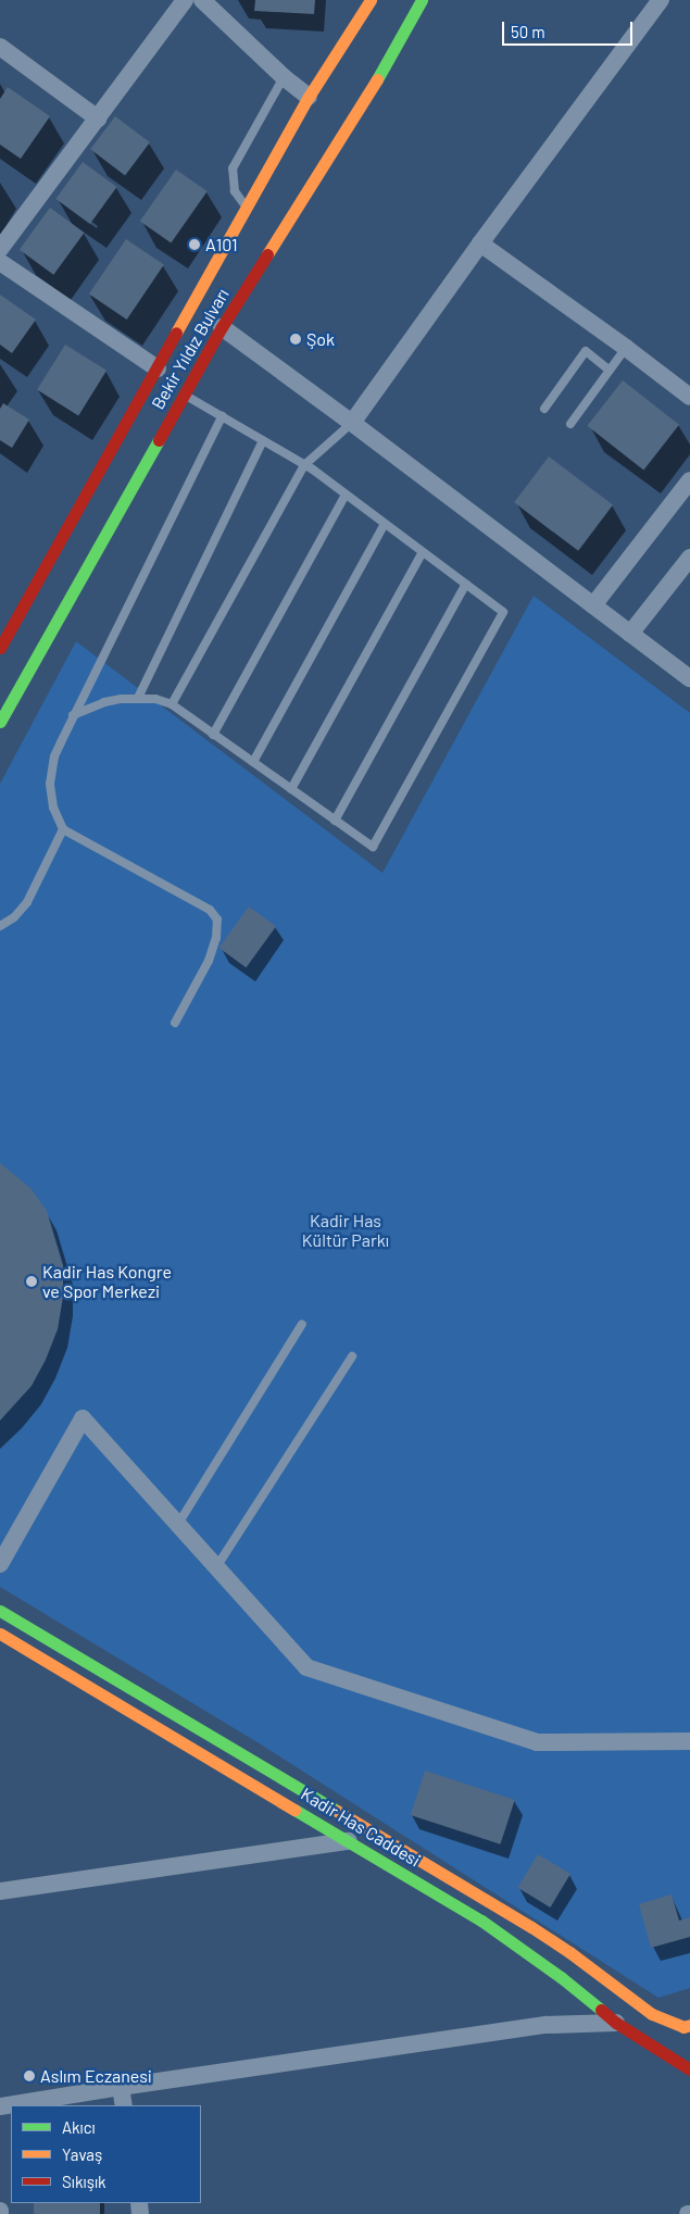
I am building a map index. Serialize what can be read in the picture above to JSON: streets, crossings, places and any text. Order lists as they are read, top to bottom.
{
  "streets": {
    "street": ["Bekir Yıldız Bulvarı", "Kadir Has Caddesi"]
  },
  "parks": ["Kadir Has Kültür Parkı"],
  "places": [
    "A101",
    "Şok",
    "Kadir Has Kongre ve Spor Merkezi",
    "Aslım Eczanesi"
  ],
  "legend": ["Akıcı", "Yavaş", "Sıkışık"],
  "scale_bar": "50 m"
}
